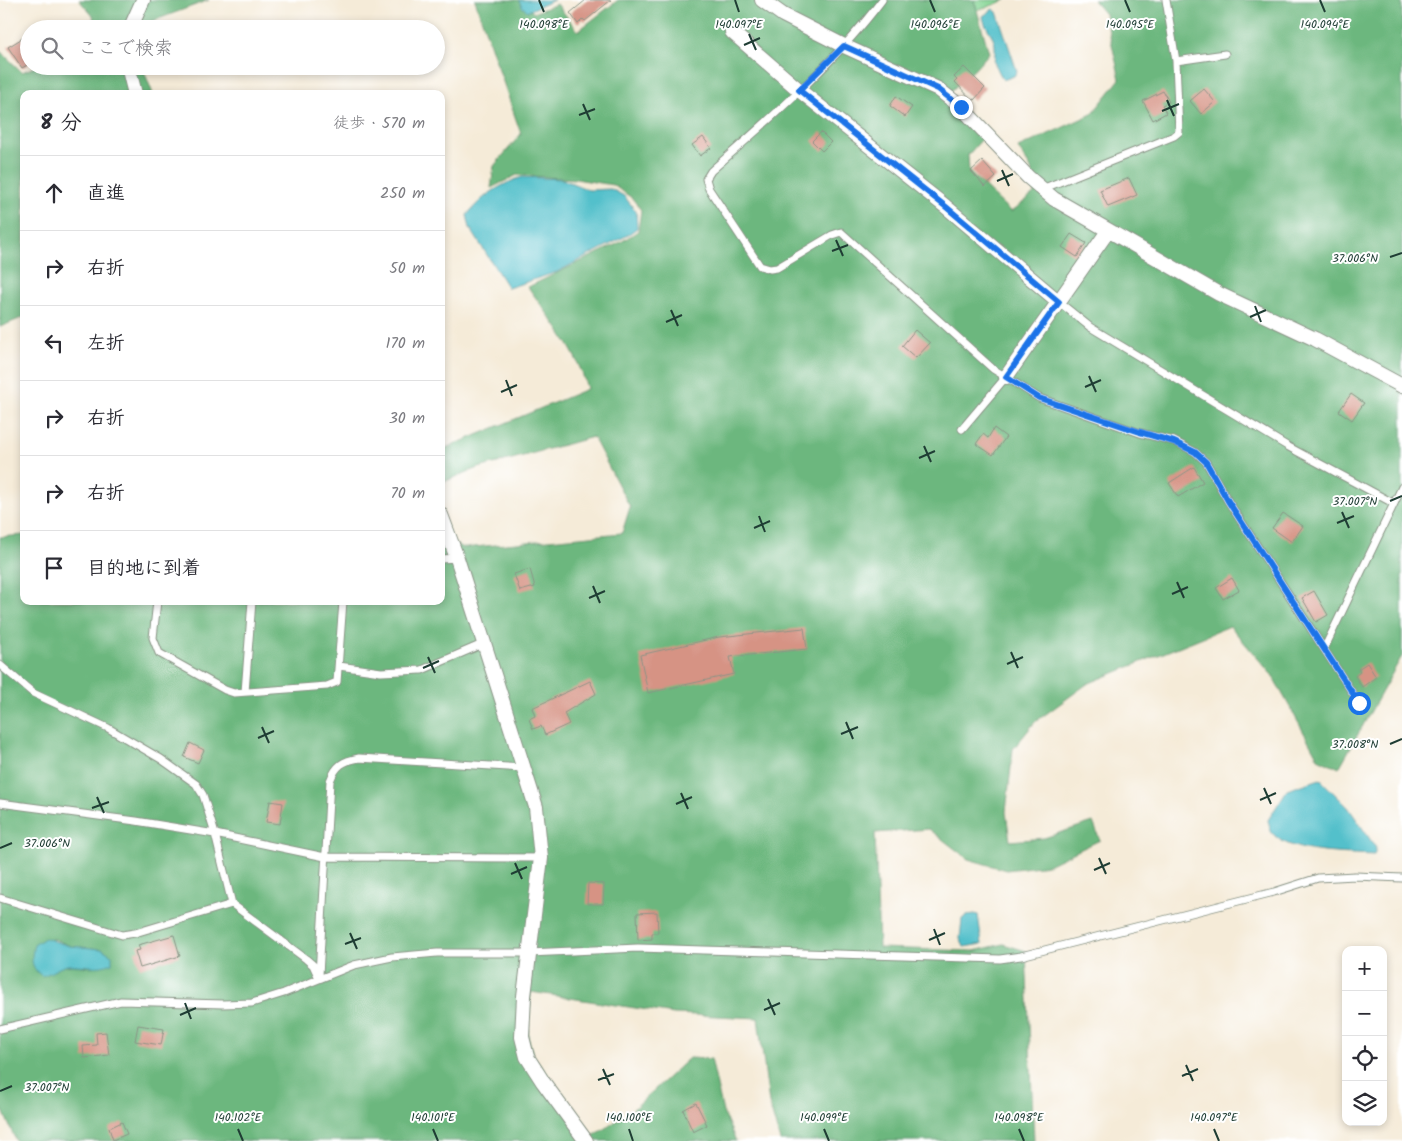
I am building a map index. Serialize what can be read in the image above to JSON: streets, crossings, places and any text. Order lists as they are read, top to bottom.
{
  "page": {
    "search": "ここで検索",
    "heading": ["8 分", "徒歩 · 570 m"],
    "list": [
      ["直進", "250 m"],
      ["右折", "50 m"],
      ["左折", "170 m"],
      ["右折", "30 m"],
      ["右折", "70 m"],
      "目的地に到着"
    ],
    "map_buttons": ["+", "−"]
  },
  "coordinates": [
    "140.098°E",
    "140.097°E",
    "140.096°E",
    "140.095°E",
    "140.094°E",
    "37.006°N",
    "37.007°N",
    "37.008°N",
    "140.102°E",
    "140.101°E",
    "140.100°E",
    "140.099°E"
  ]
}
